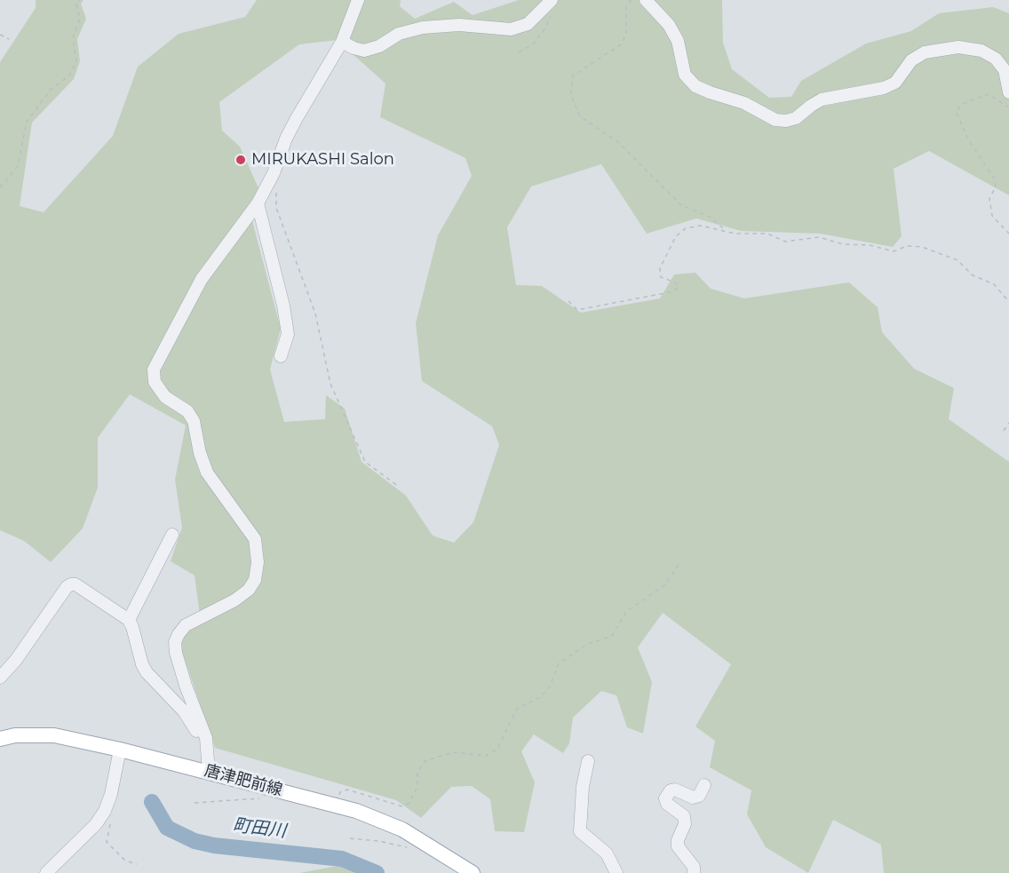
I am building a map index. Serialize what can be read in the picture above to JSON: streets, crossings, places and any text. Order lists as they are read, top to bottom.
{
  "streets": {
    "main road": ["唐津肥前線"]
  },
  "water": ["町田川"],
  "places": ["MIRUKASHI Salon"]
}
